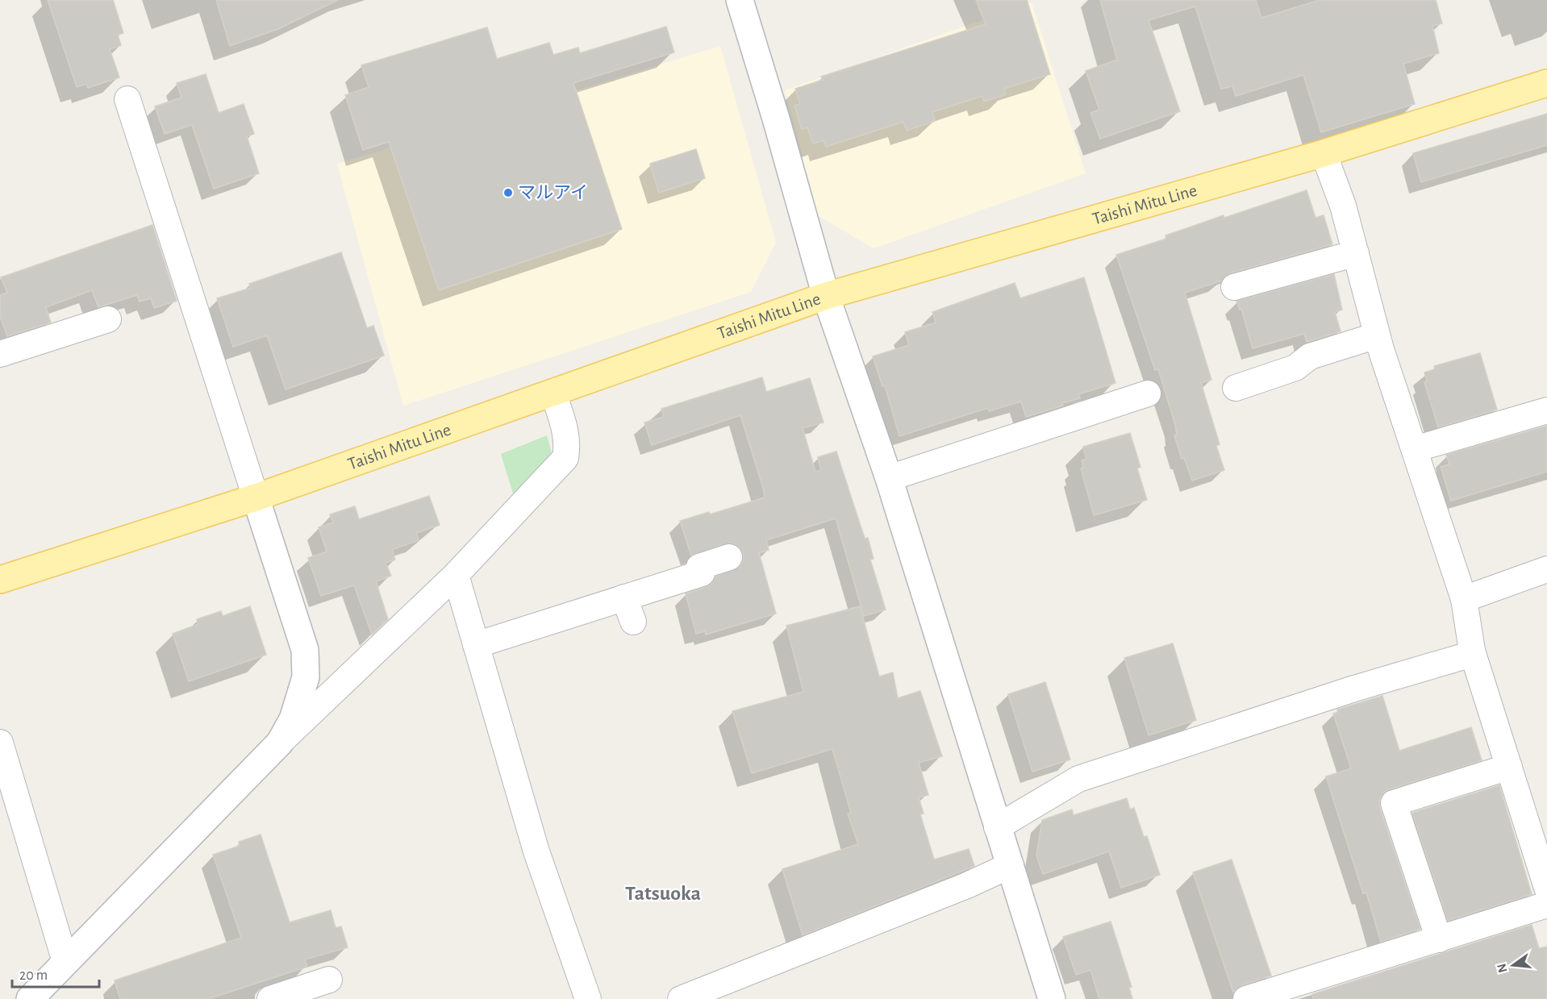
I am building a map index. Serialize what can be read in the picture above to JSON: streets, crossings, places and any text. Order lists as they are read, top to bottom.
{
  "streets": {
    "main road": ["Taishi Mitu Line"]
  },
  "districts": ["Tatsuoka"],
  "places": ["マルアイ"],
  "scale_bar": "20 m",
  "north": "left"
}
